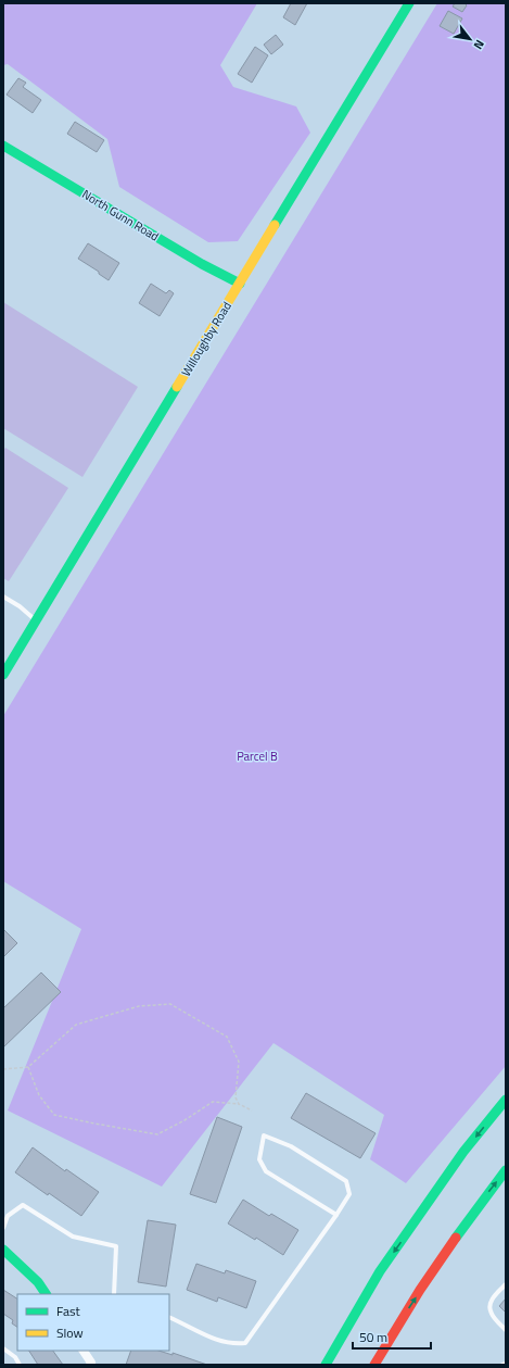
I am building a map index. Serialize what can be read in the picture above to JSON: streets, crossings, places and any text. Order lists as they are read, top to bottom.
{
  "streets": {
    "main road": ["North Gunn Road", "Willoughby Road"]
  },
  "crossings": [
    ["North Gunn Road", "Willoughby Road"]
  ],
  "parks": ["Parcel B"],
  "legend": ["Fast", "Slow"],
  "scale_bar": "50 m",
  "north": "bottom right"
}
